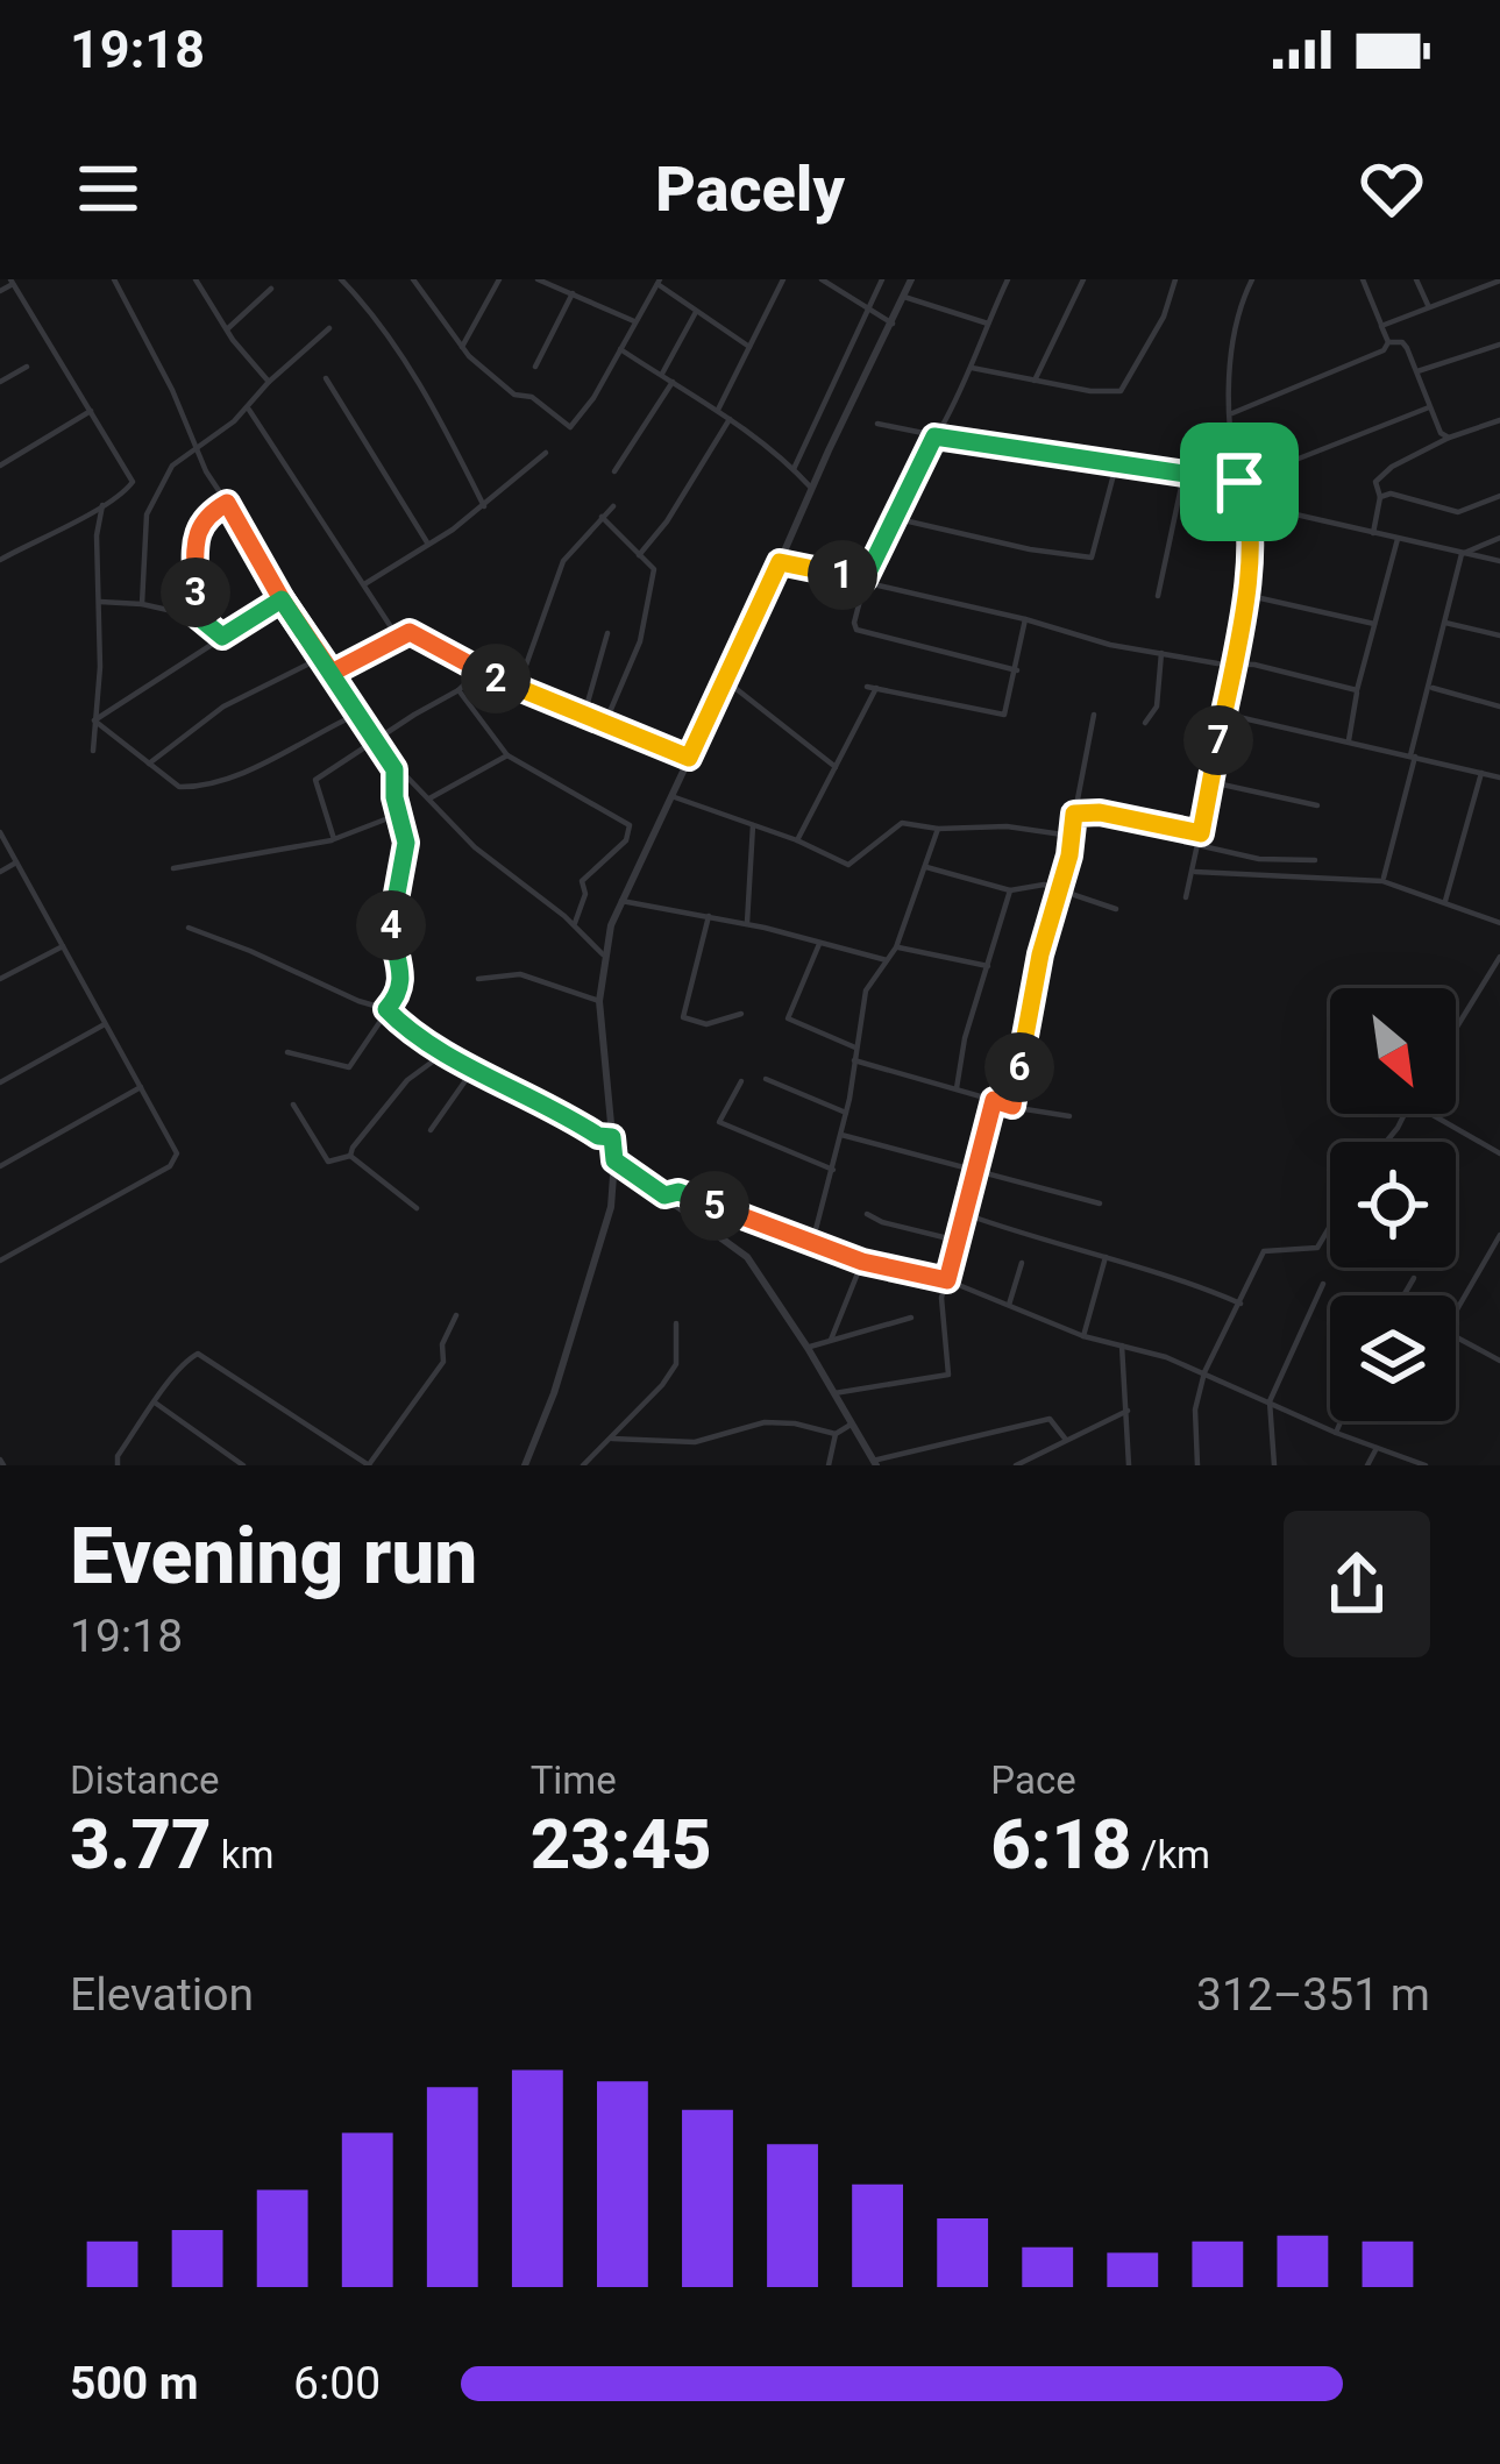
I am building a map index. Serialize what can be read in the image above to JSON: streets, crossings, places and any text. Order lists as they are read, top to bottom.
{
  "north": "bottom right",
  "page": {
    "status": "19:18",
    "header": "Pacely",
    "pins": [
      "1",
      "3",
      "2",
      "7",
      "4",
      "6",
      "5"
    ],
    "heading": ["Evening run", "19:18"],
    "stats": [
      ["Distance", "3.77 km"],
      ["Time", "23:45"],
      ["Pace", "6:18 /km"]
    ],
    "chart": ["Elevation", "312–351 m"],
    "list": [
      {
        "name": "500 m",
        "note": "6:00"
      }
    ]
  }
}
